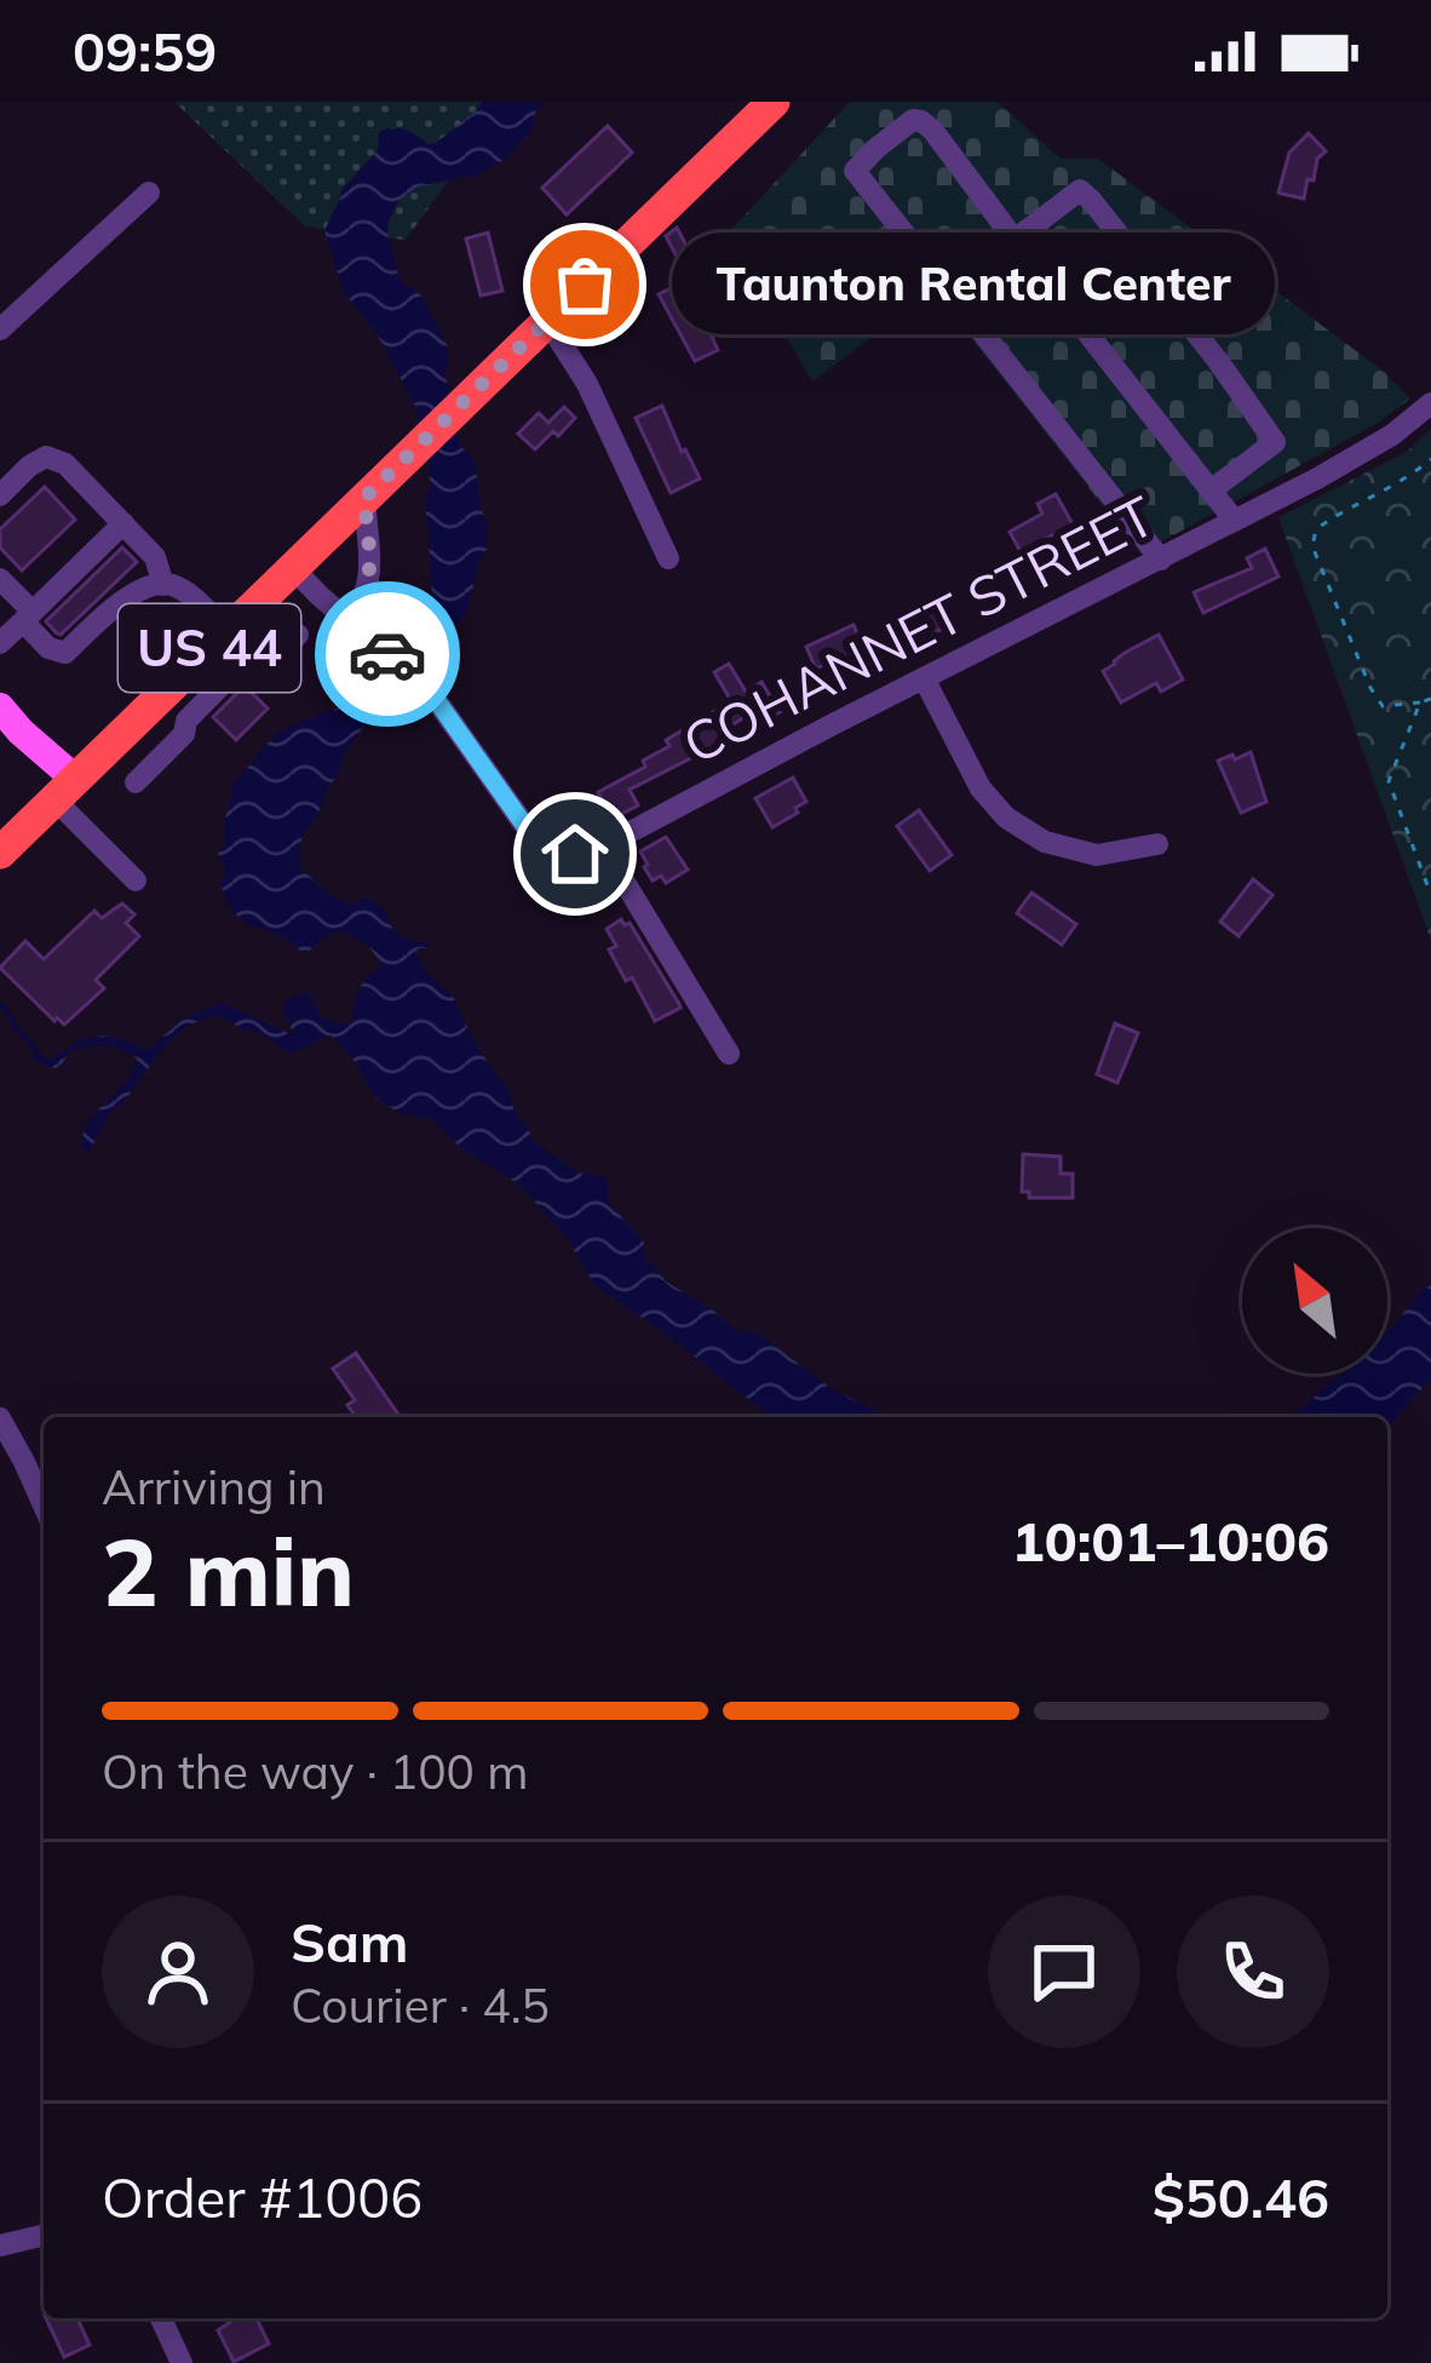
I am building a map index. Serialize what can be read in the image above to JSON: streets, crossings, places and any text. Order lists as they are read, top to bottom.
{
  "streets": {
    "highway": ["US 44"],
    "street": ["COHANNET STREET"]
  },
  "places": ["Taunton Rental Center"],
  "north": "top left",
  "page": {
    "status": "09:59",
    "bubble": "Taunton Rental Center",
    "heading": ["2 min", "Arriving in", "10:01–10:06"],
    "panel": [
      "Sam",
      "Courier · 4.5",
      "Order #1006",
      "$50.46"
    ],
    "bar": "On the way · 100 m"
  }
}
